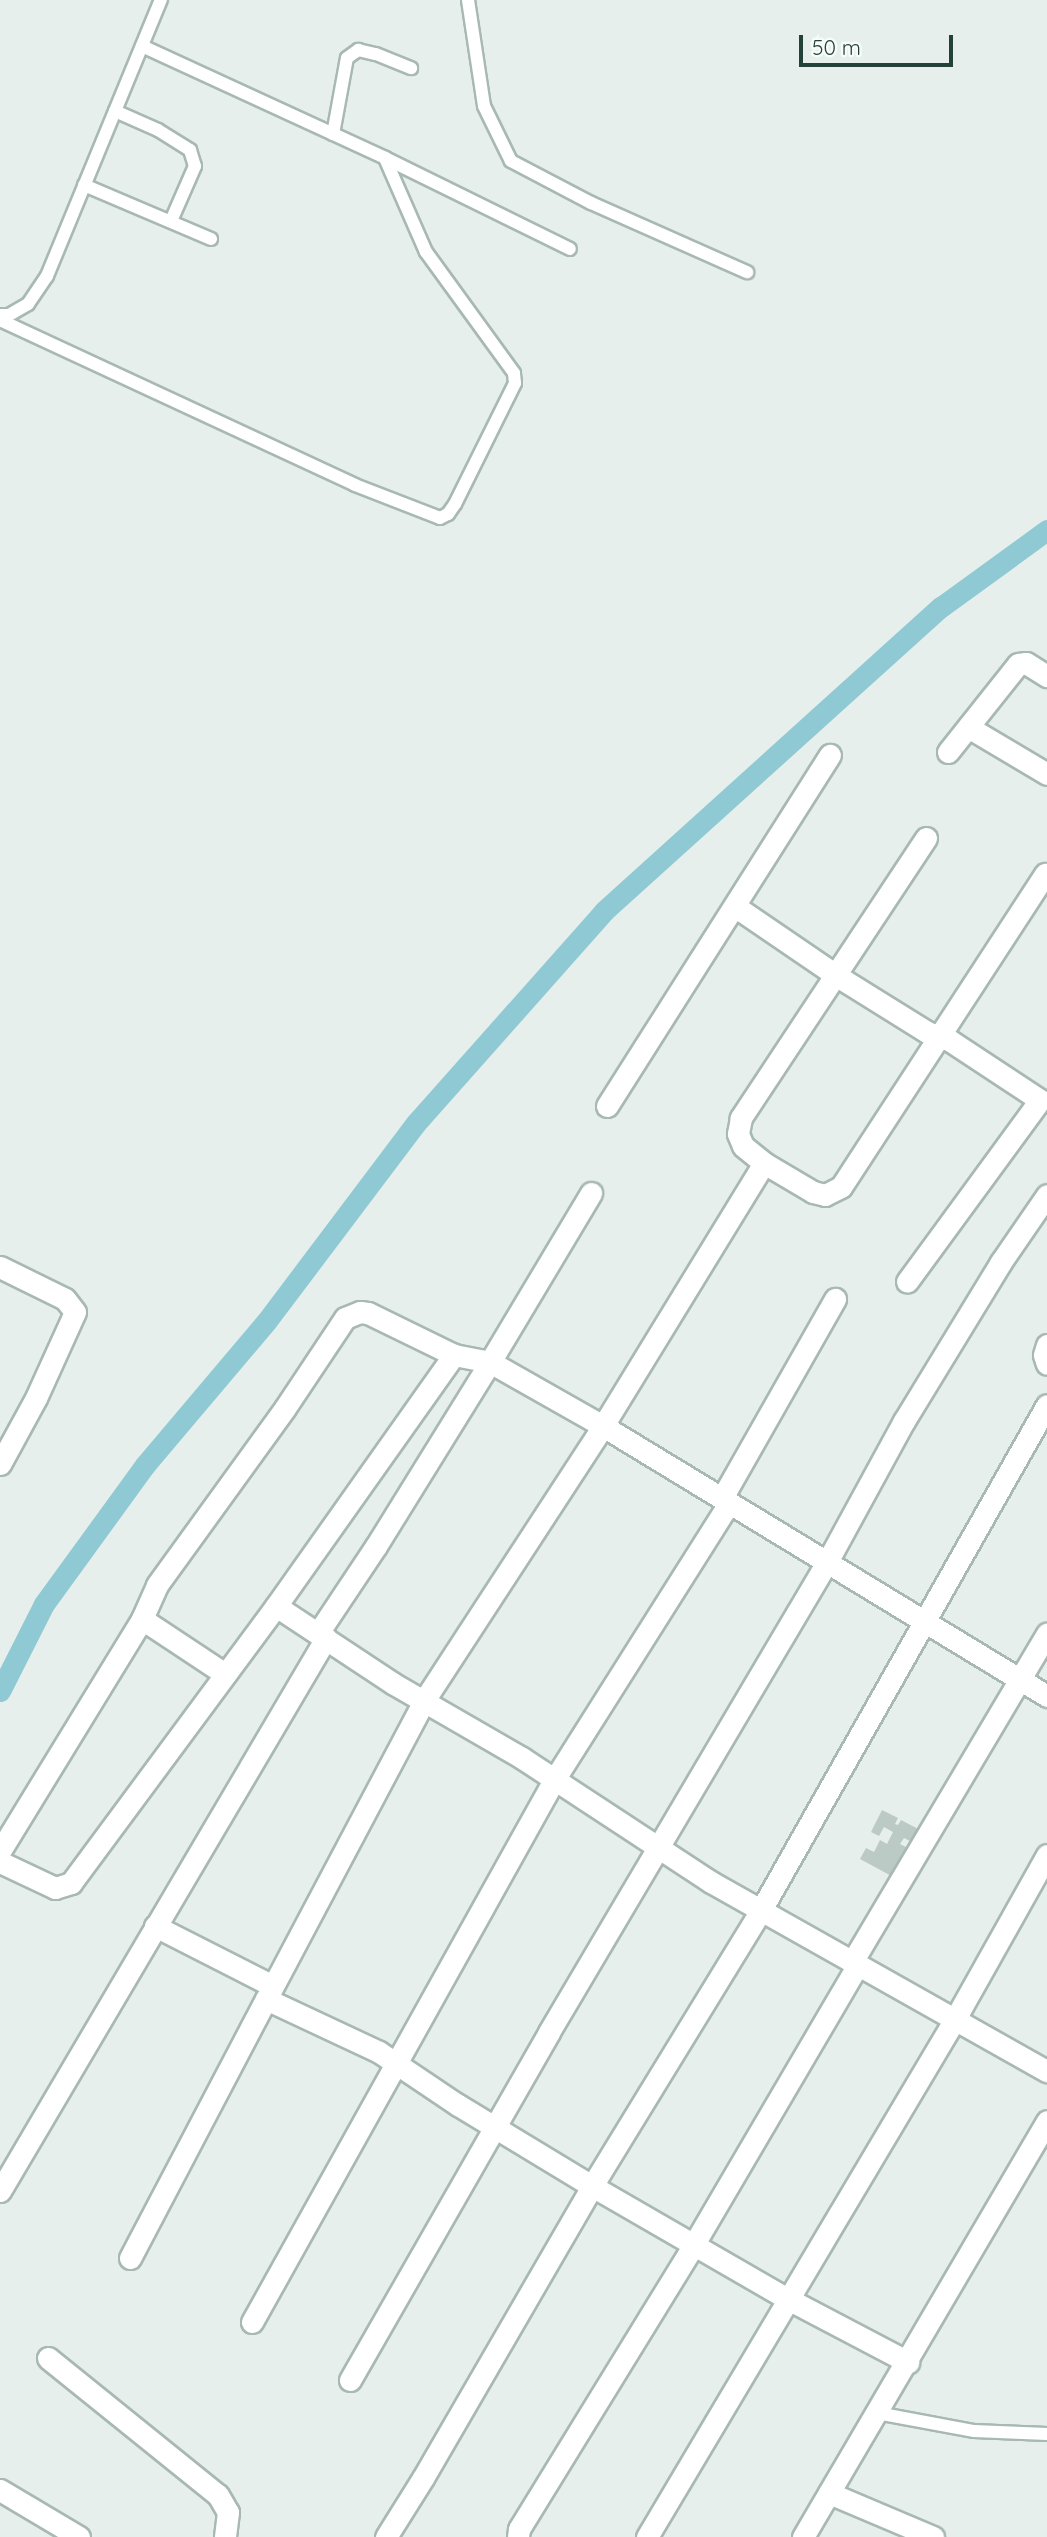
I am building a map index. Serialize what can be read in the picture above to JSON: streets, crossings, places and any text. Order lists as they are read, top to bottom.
{
  "scale_bar": "50 m"
}
